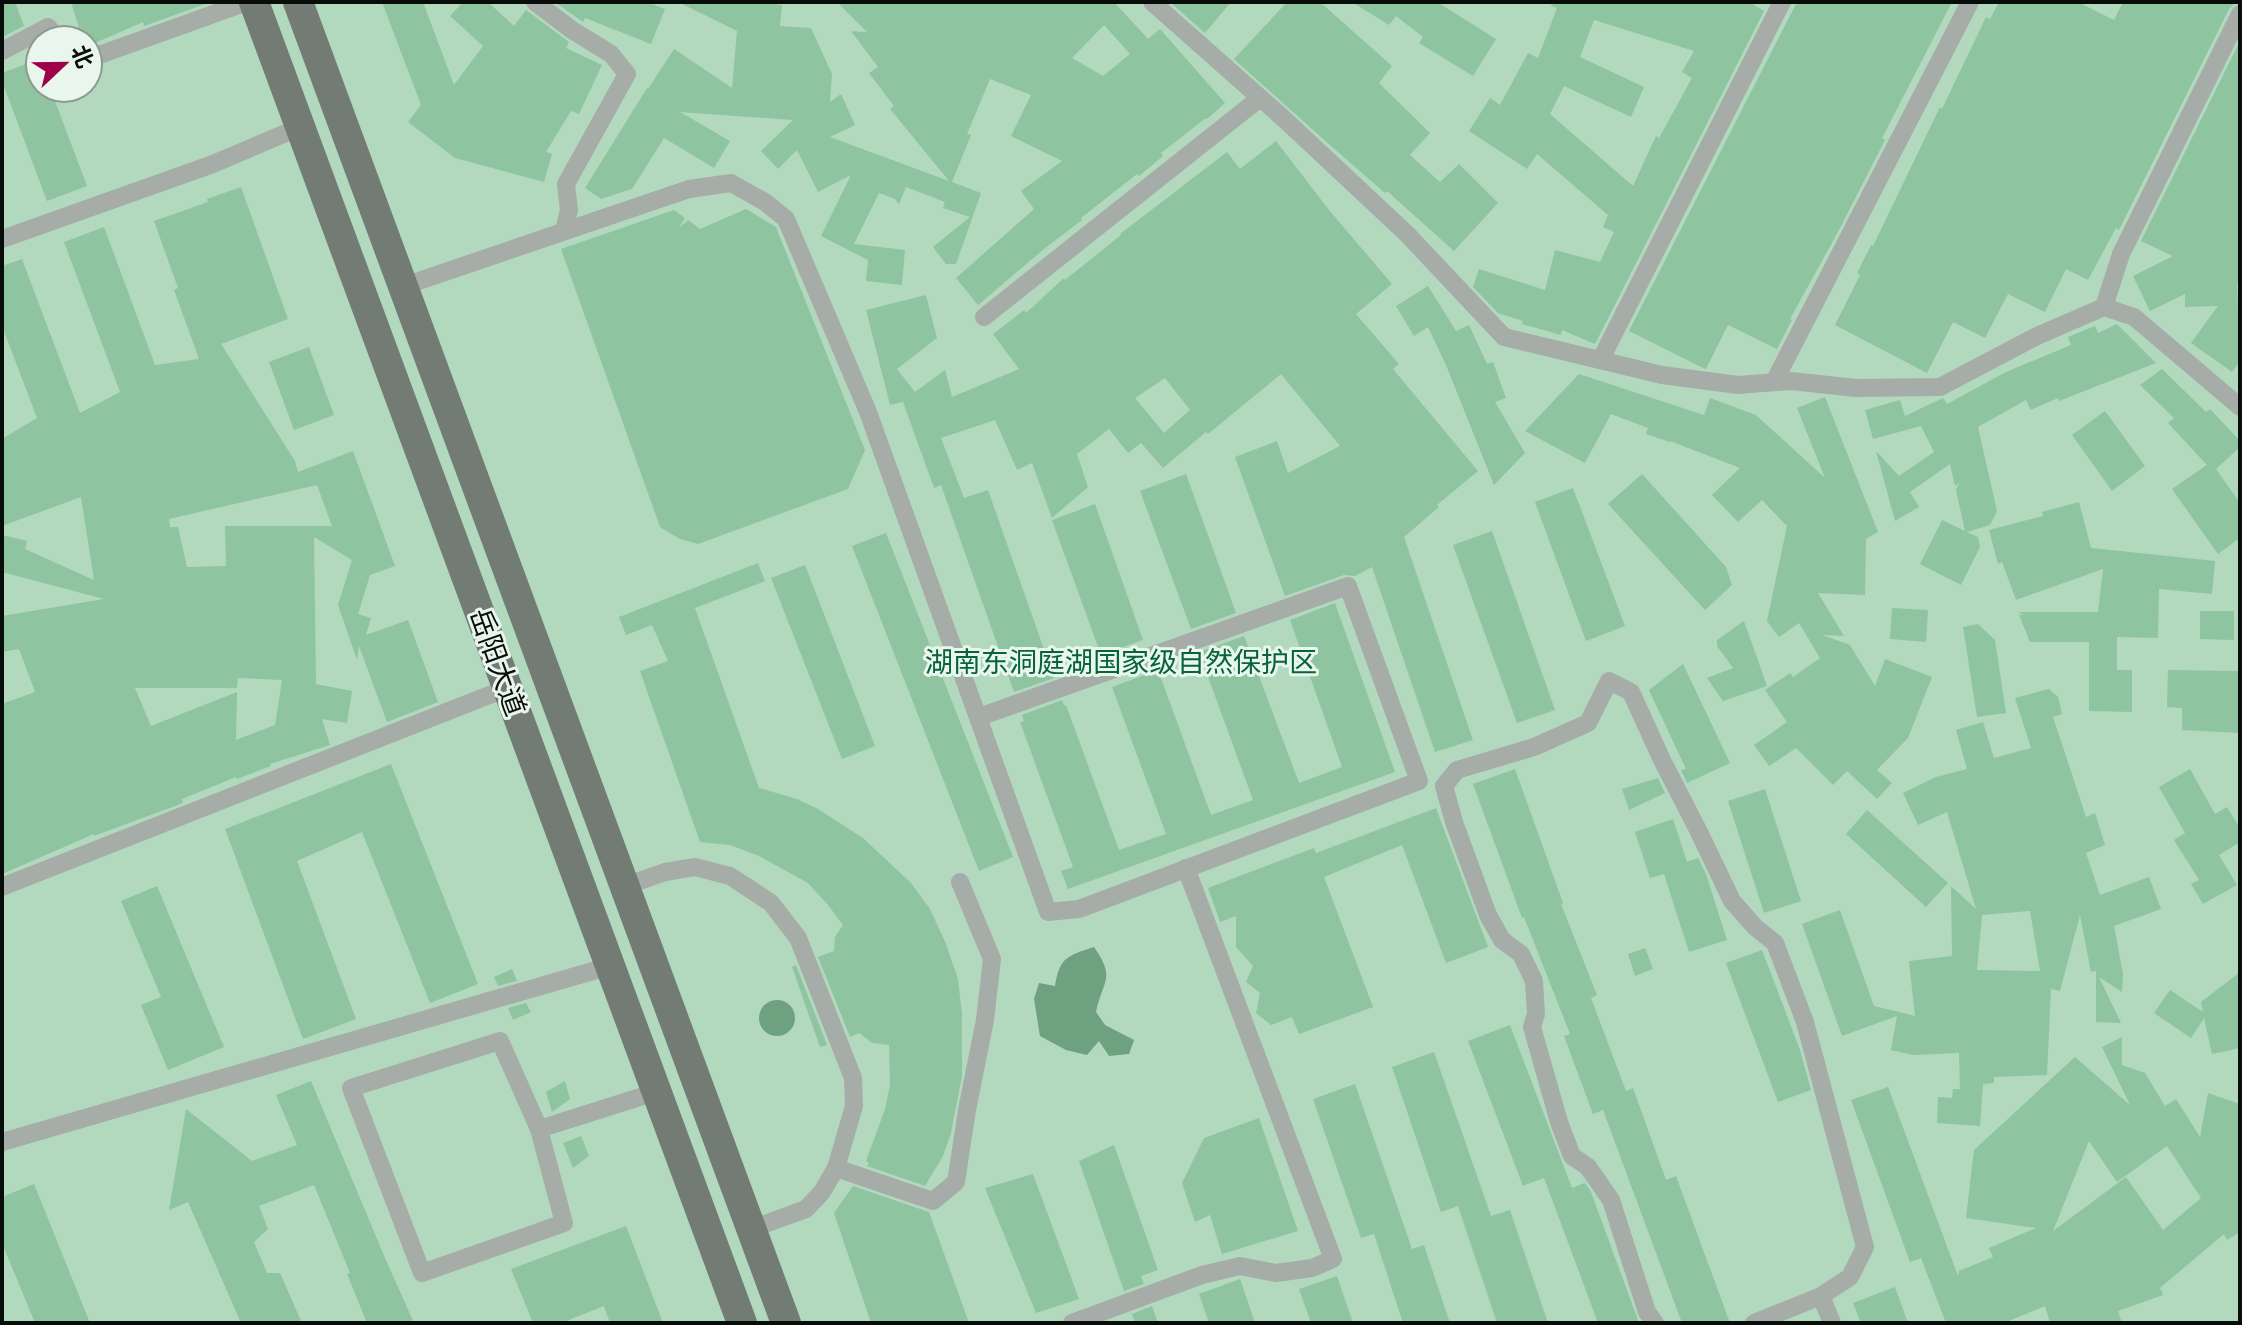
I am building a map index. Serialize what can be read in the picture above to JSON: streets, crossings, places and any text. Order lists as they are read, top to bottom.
{
  "streets": {
    "main road": ["岳阳大道"]
  },
  "parks": ["湖南东洞庭湖国家级自然保护区"],
  "north": "right"
}
